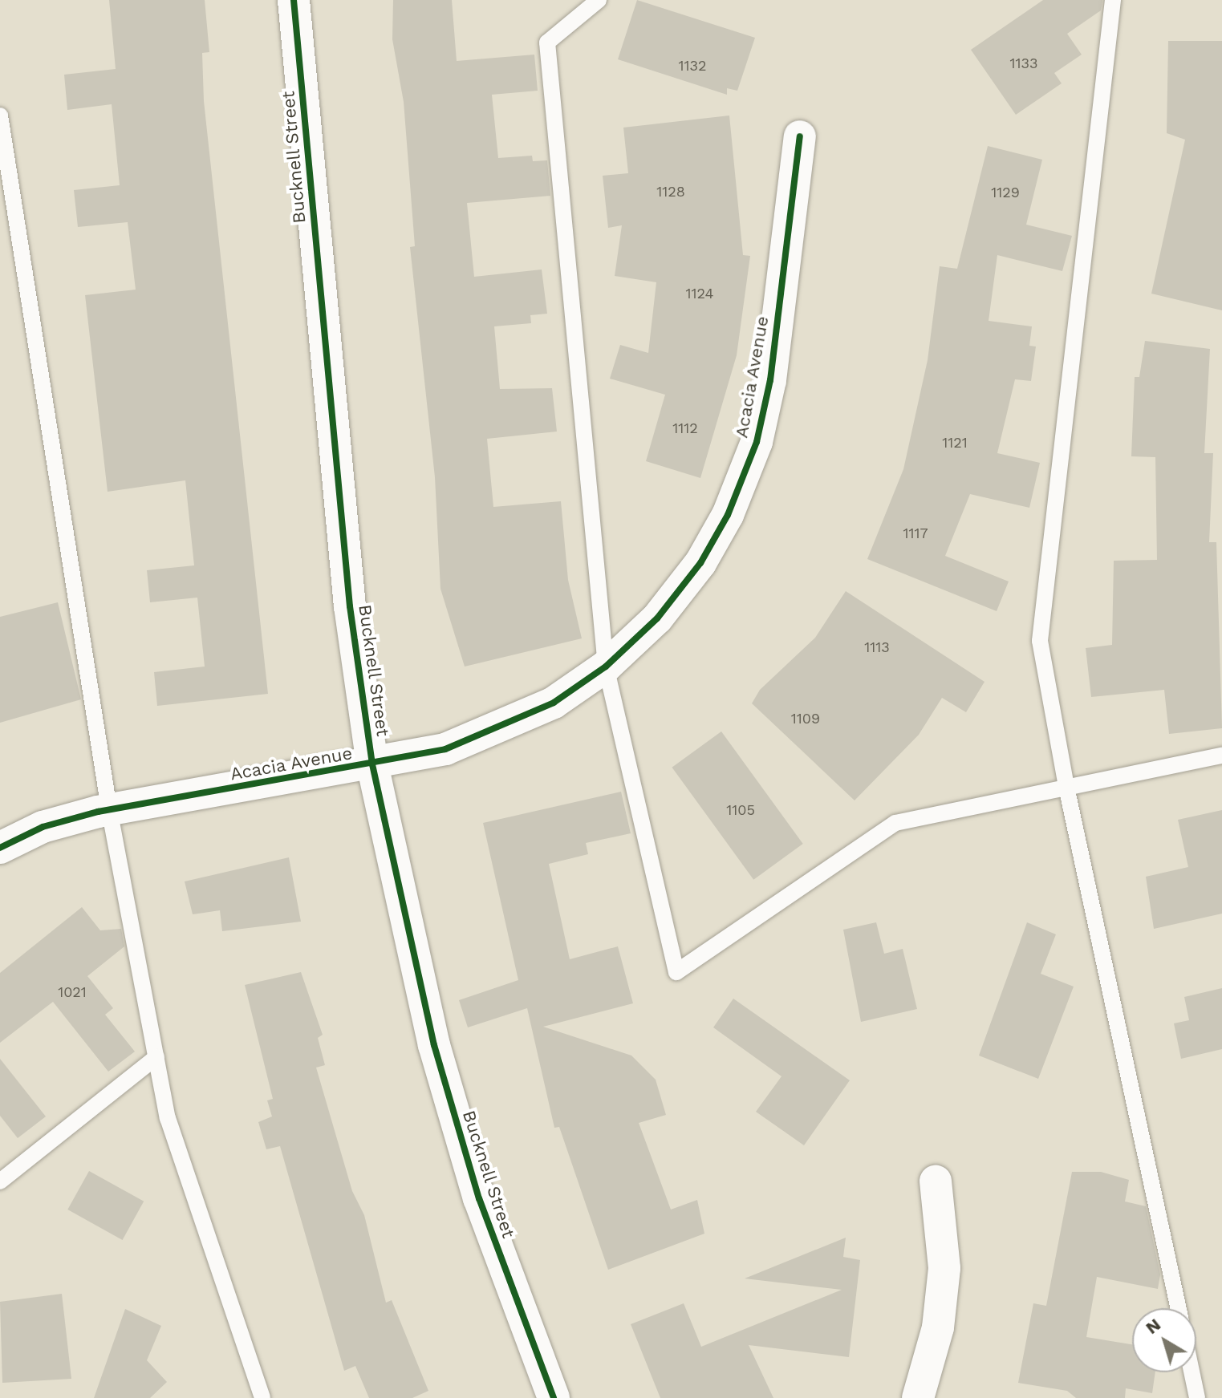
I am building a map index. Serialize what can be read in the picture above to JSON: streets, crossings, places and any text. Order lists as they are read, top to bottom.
{
  "streets": {
    "street": ["Bucknell Street", "Acacia Avenue"]
  },
  "crossings": [
    ["Bucknell Street", "Acacia Avenue"]
  ],
  "house_numbers": [
    "1133",
    "1132",
    "1128",
    "1129",
    "1124",
    "1112",
    "1121",
    "1117",
    "1113",
    "1109",
    "1105",
    "1021"
  ],
  "north": "top left"
}
